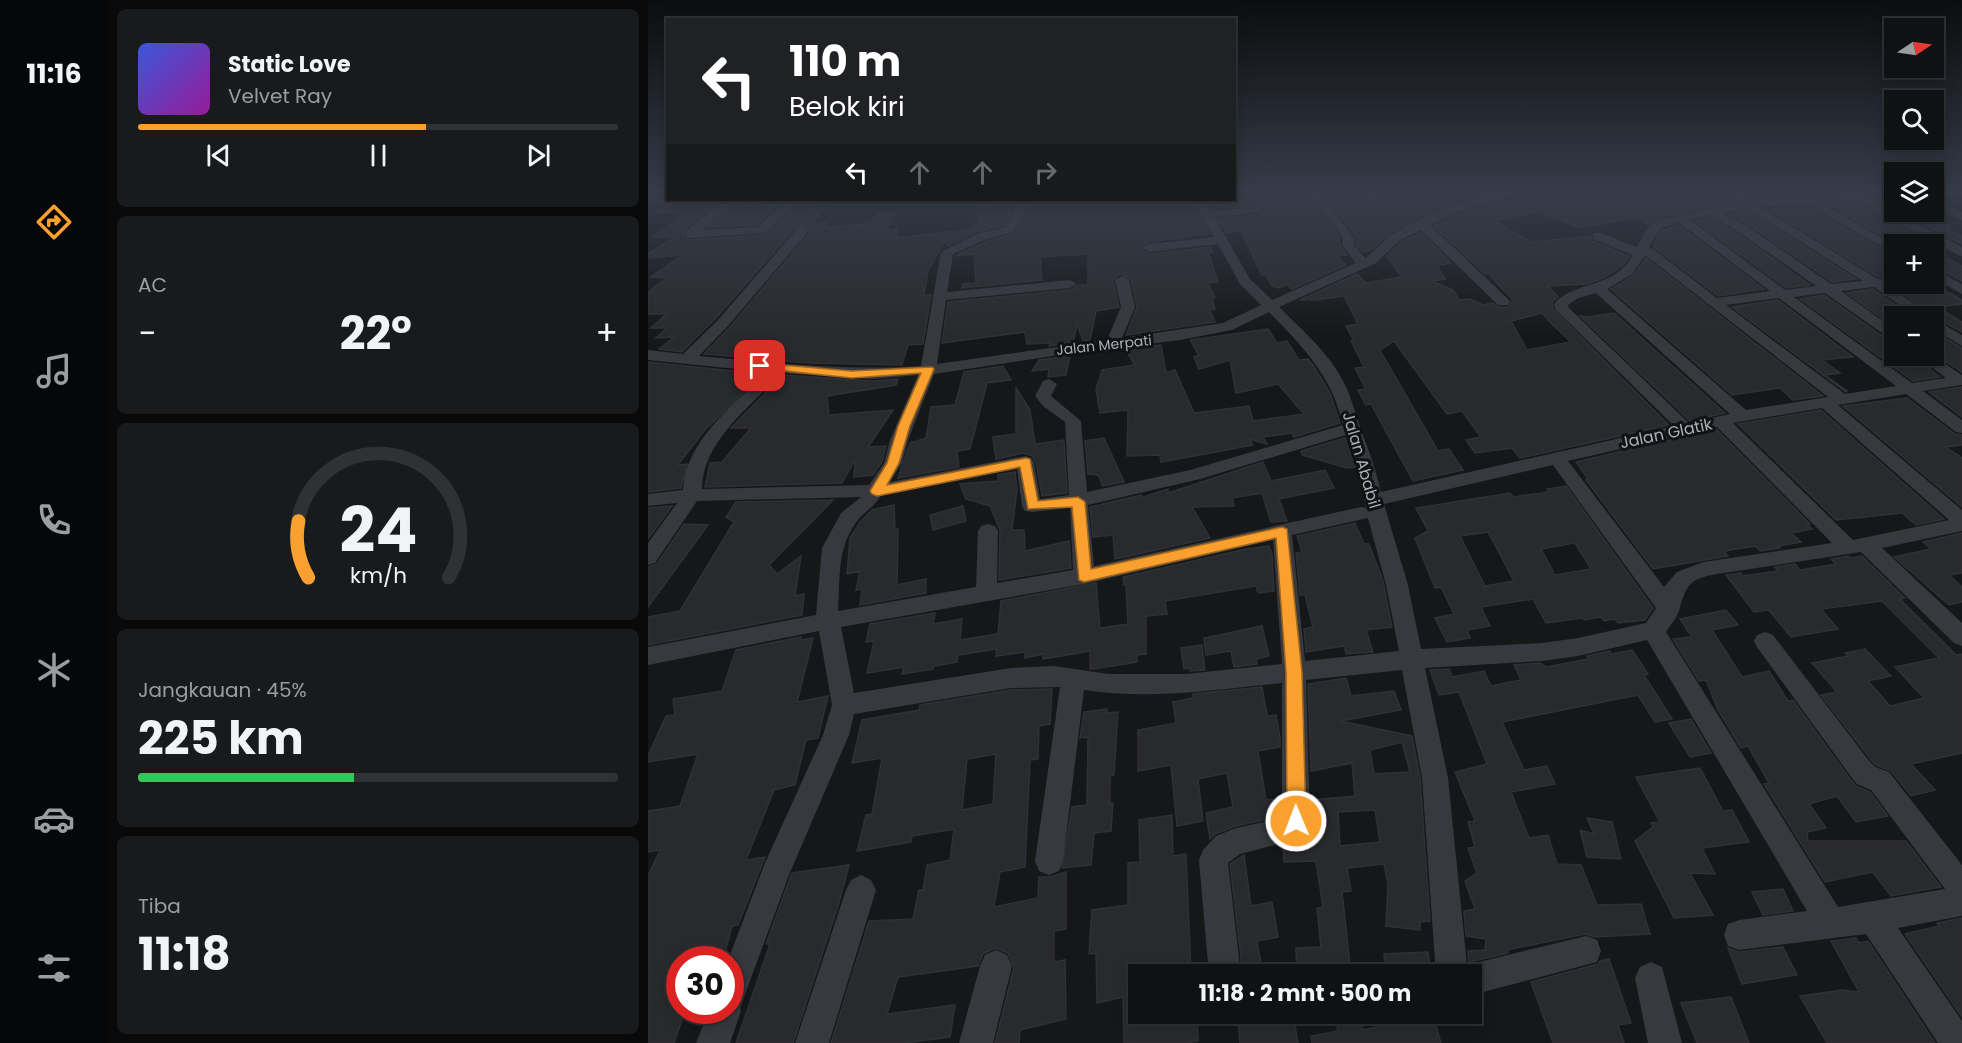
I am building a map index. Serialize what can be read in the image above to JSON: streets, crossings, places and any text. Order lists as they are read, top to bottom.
{
  "streets": {
    "street": ["Jalan Merpati", "Jalan Glatik", "Jalan Ababil"]
  },
  "crossings": [
    ["Jalan Merpati", "Jalan Ababil"],
    ["Jalan Glatik", "Jalan Ababil"]
  ],
  "north": "right",
  "page": {
    "tabs": "11:16",
    "map_buttons": ["+", "−"],
    "turn": ["110 m", "Belok kiri"],
    "song": ["Static Love", "Velvet Ray"],
    "tile": [
      "AC",
      ["Jangkauan · 45%", "225 km"],
      ["Tiba", "11:18"]
    ],
    "heat": ["−", "22°", "+"],
    "limit": "30",
    "trip": "11:18 · 2 mnt · 500 m",
    "gauge": ["24", "km/h"]
  }
}
